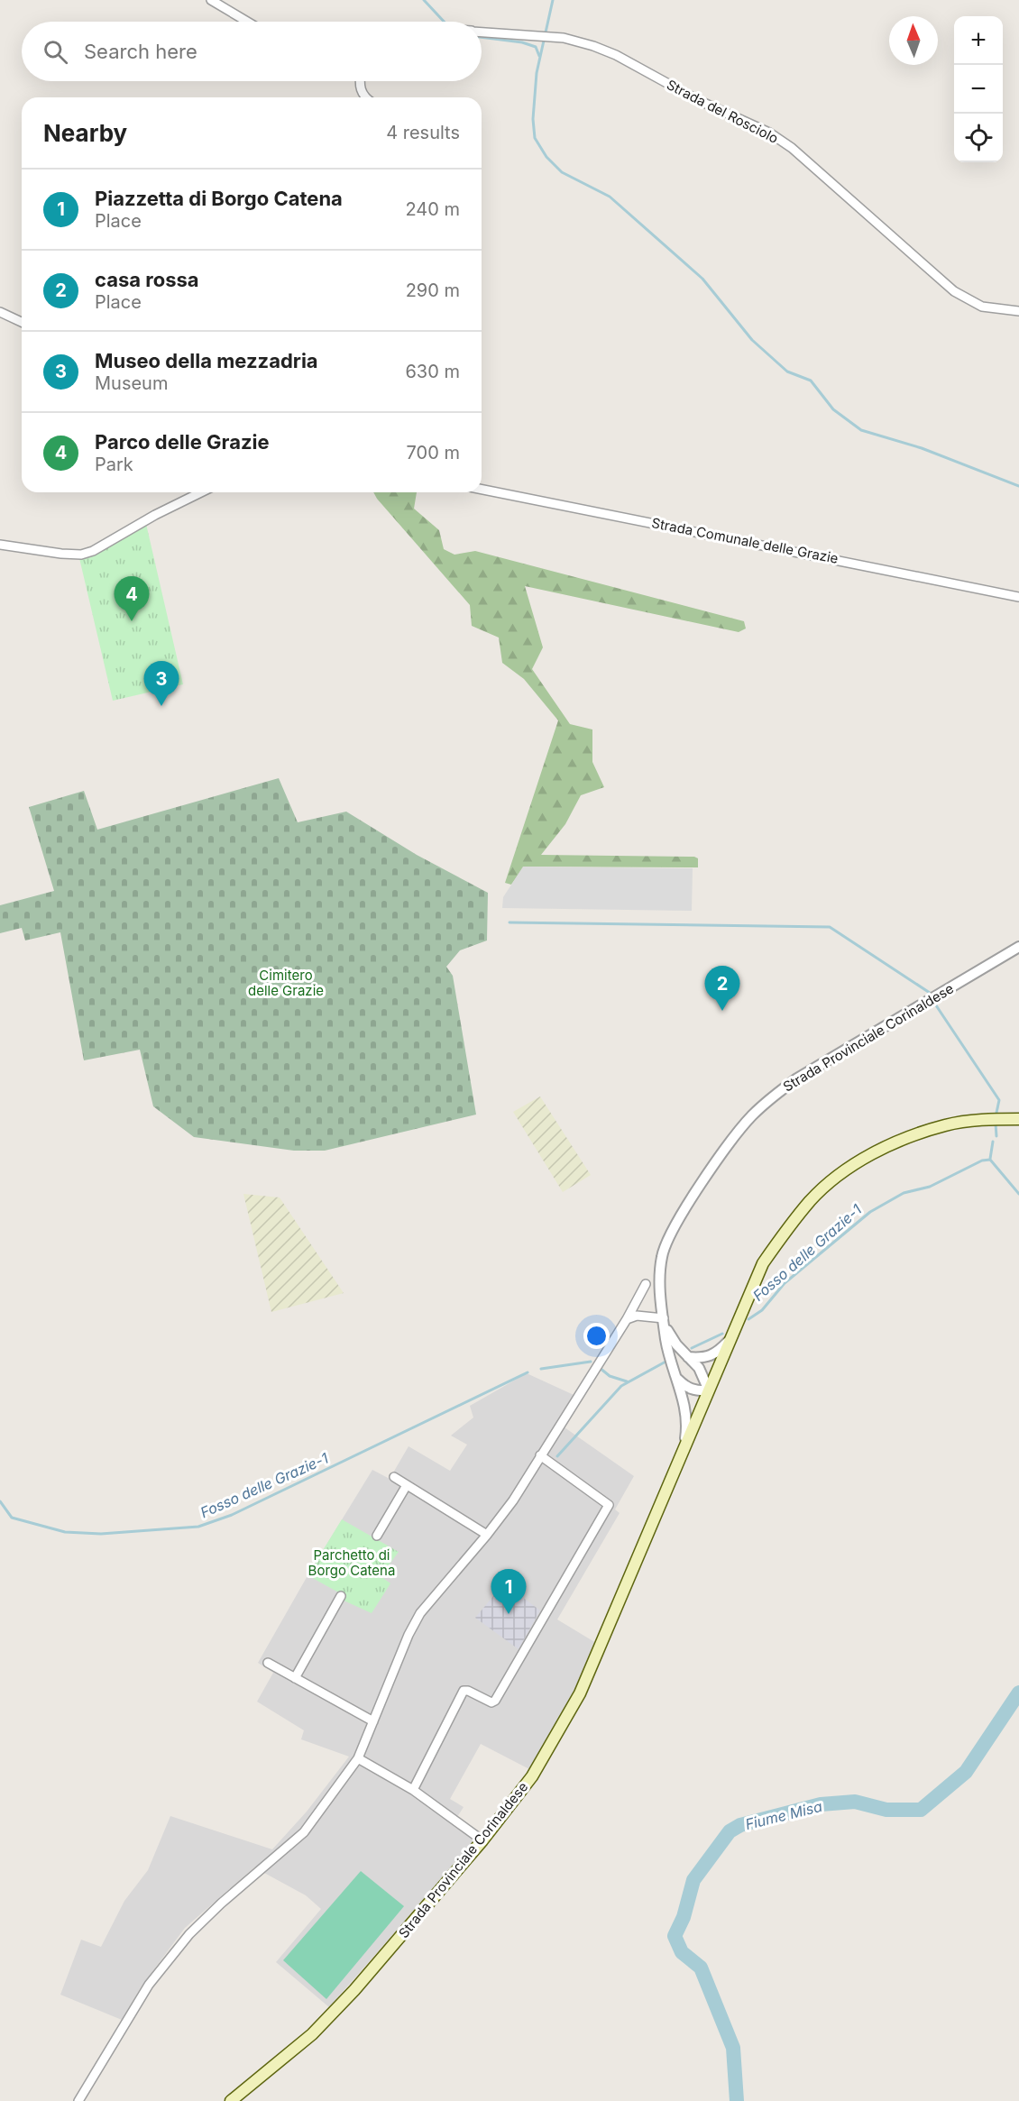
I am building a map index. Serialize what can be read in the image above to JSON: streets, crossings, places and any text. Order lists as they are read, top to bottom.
{
  "streets": {
    "main road": ["Strada Provinciale Corinaldese"],
    "street": ["Strada del Rosciolo", "Strada Comunale delle Grazie"]
  },
  "water": ["Fosso delle Grazie-1", "Fiume Misa"],
  "parks": ["Cimitero delle Grazie", "Parchetto di Borgo Catena"],
  "north": "top",
  "page": {
    "map_buttons": ["+", "−"],
    "search": "Search here",
    "heading": ["Nearby", "4 results"],
    "list": [
      {
        "mark": "1",
        "name": "Piazzetta di Borgo Catena",
        "note": "Place",
        "value": "240 m"
      },
      {
        "mark": "2",
        "name": "casa rossa",
        "note": "Place",
        "value": "290 m"
      },
      {
        "mark": "3",
        "name": "Museo della mezzadria",
        "note": "Museum",
        "value": "630 m"
      },
      {
        "mark": "4",
        "name": "Parco delle Grazie",
        "note": "Park",
        "value": "700 m"
      }
    ],
    "pins": [
      "4",
      "3",
      "2",
      "1"
    ]
  }
}
